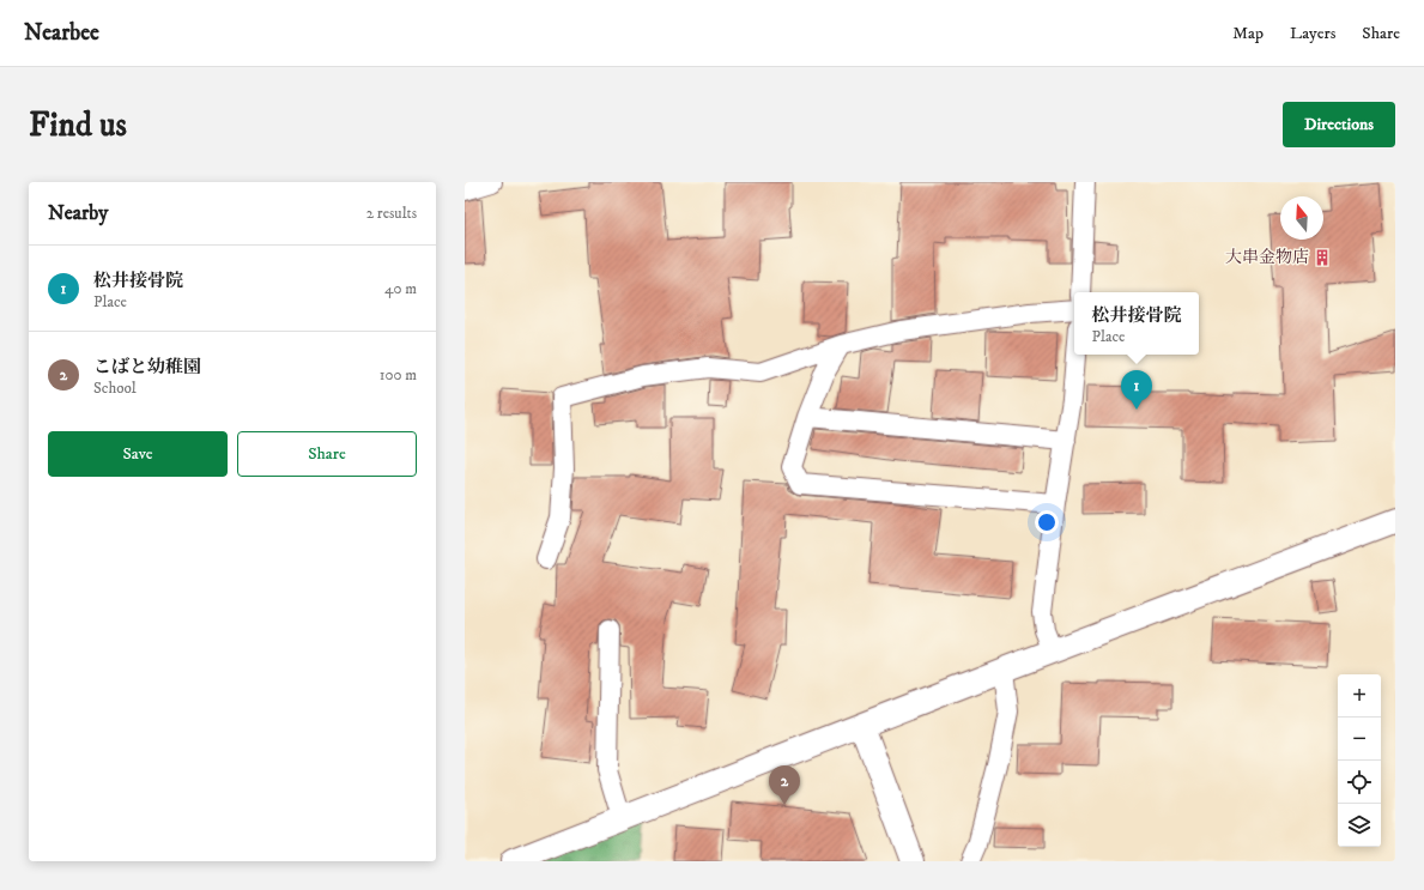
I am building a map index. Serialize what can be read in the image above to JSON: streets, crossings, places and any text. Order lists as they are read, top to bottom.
{
  "places": {
    "building": ["大串金物店"]
  },
  "north": "top",
  "page": {
    "header": "Nearbee",
    "nav": ["Map", "Layers", "Share"],
    "buttons": [
      "Directions",
      ["Save", "Share"]
    ],
    "title": "Find us",
    "heading": ["Nearby", "2 results"],
    "list": [
      {
        "mark": "1",
        "name": "松井接骨院",
        "note": "Place",
        "value": "40 m"
      },
      {
        "mark": "2",
        "name": "こばと幼稚園",
        "note": "School",
        "value": "100 m"
      }
    ],
    "popup": ["松井接骨院", "Place"],
    "pins": ["1", "2"],
    "map_buttons": ["+", "−"]
  }
}
